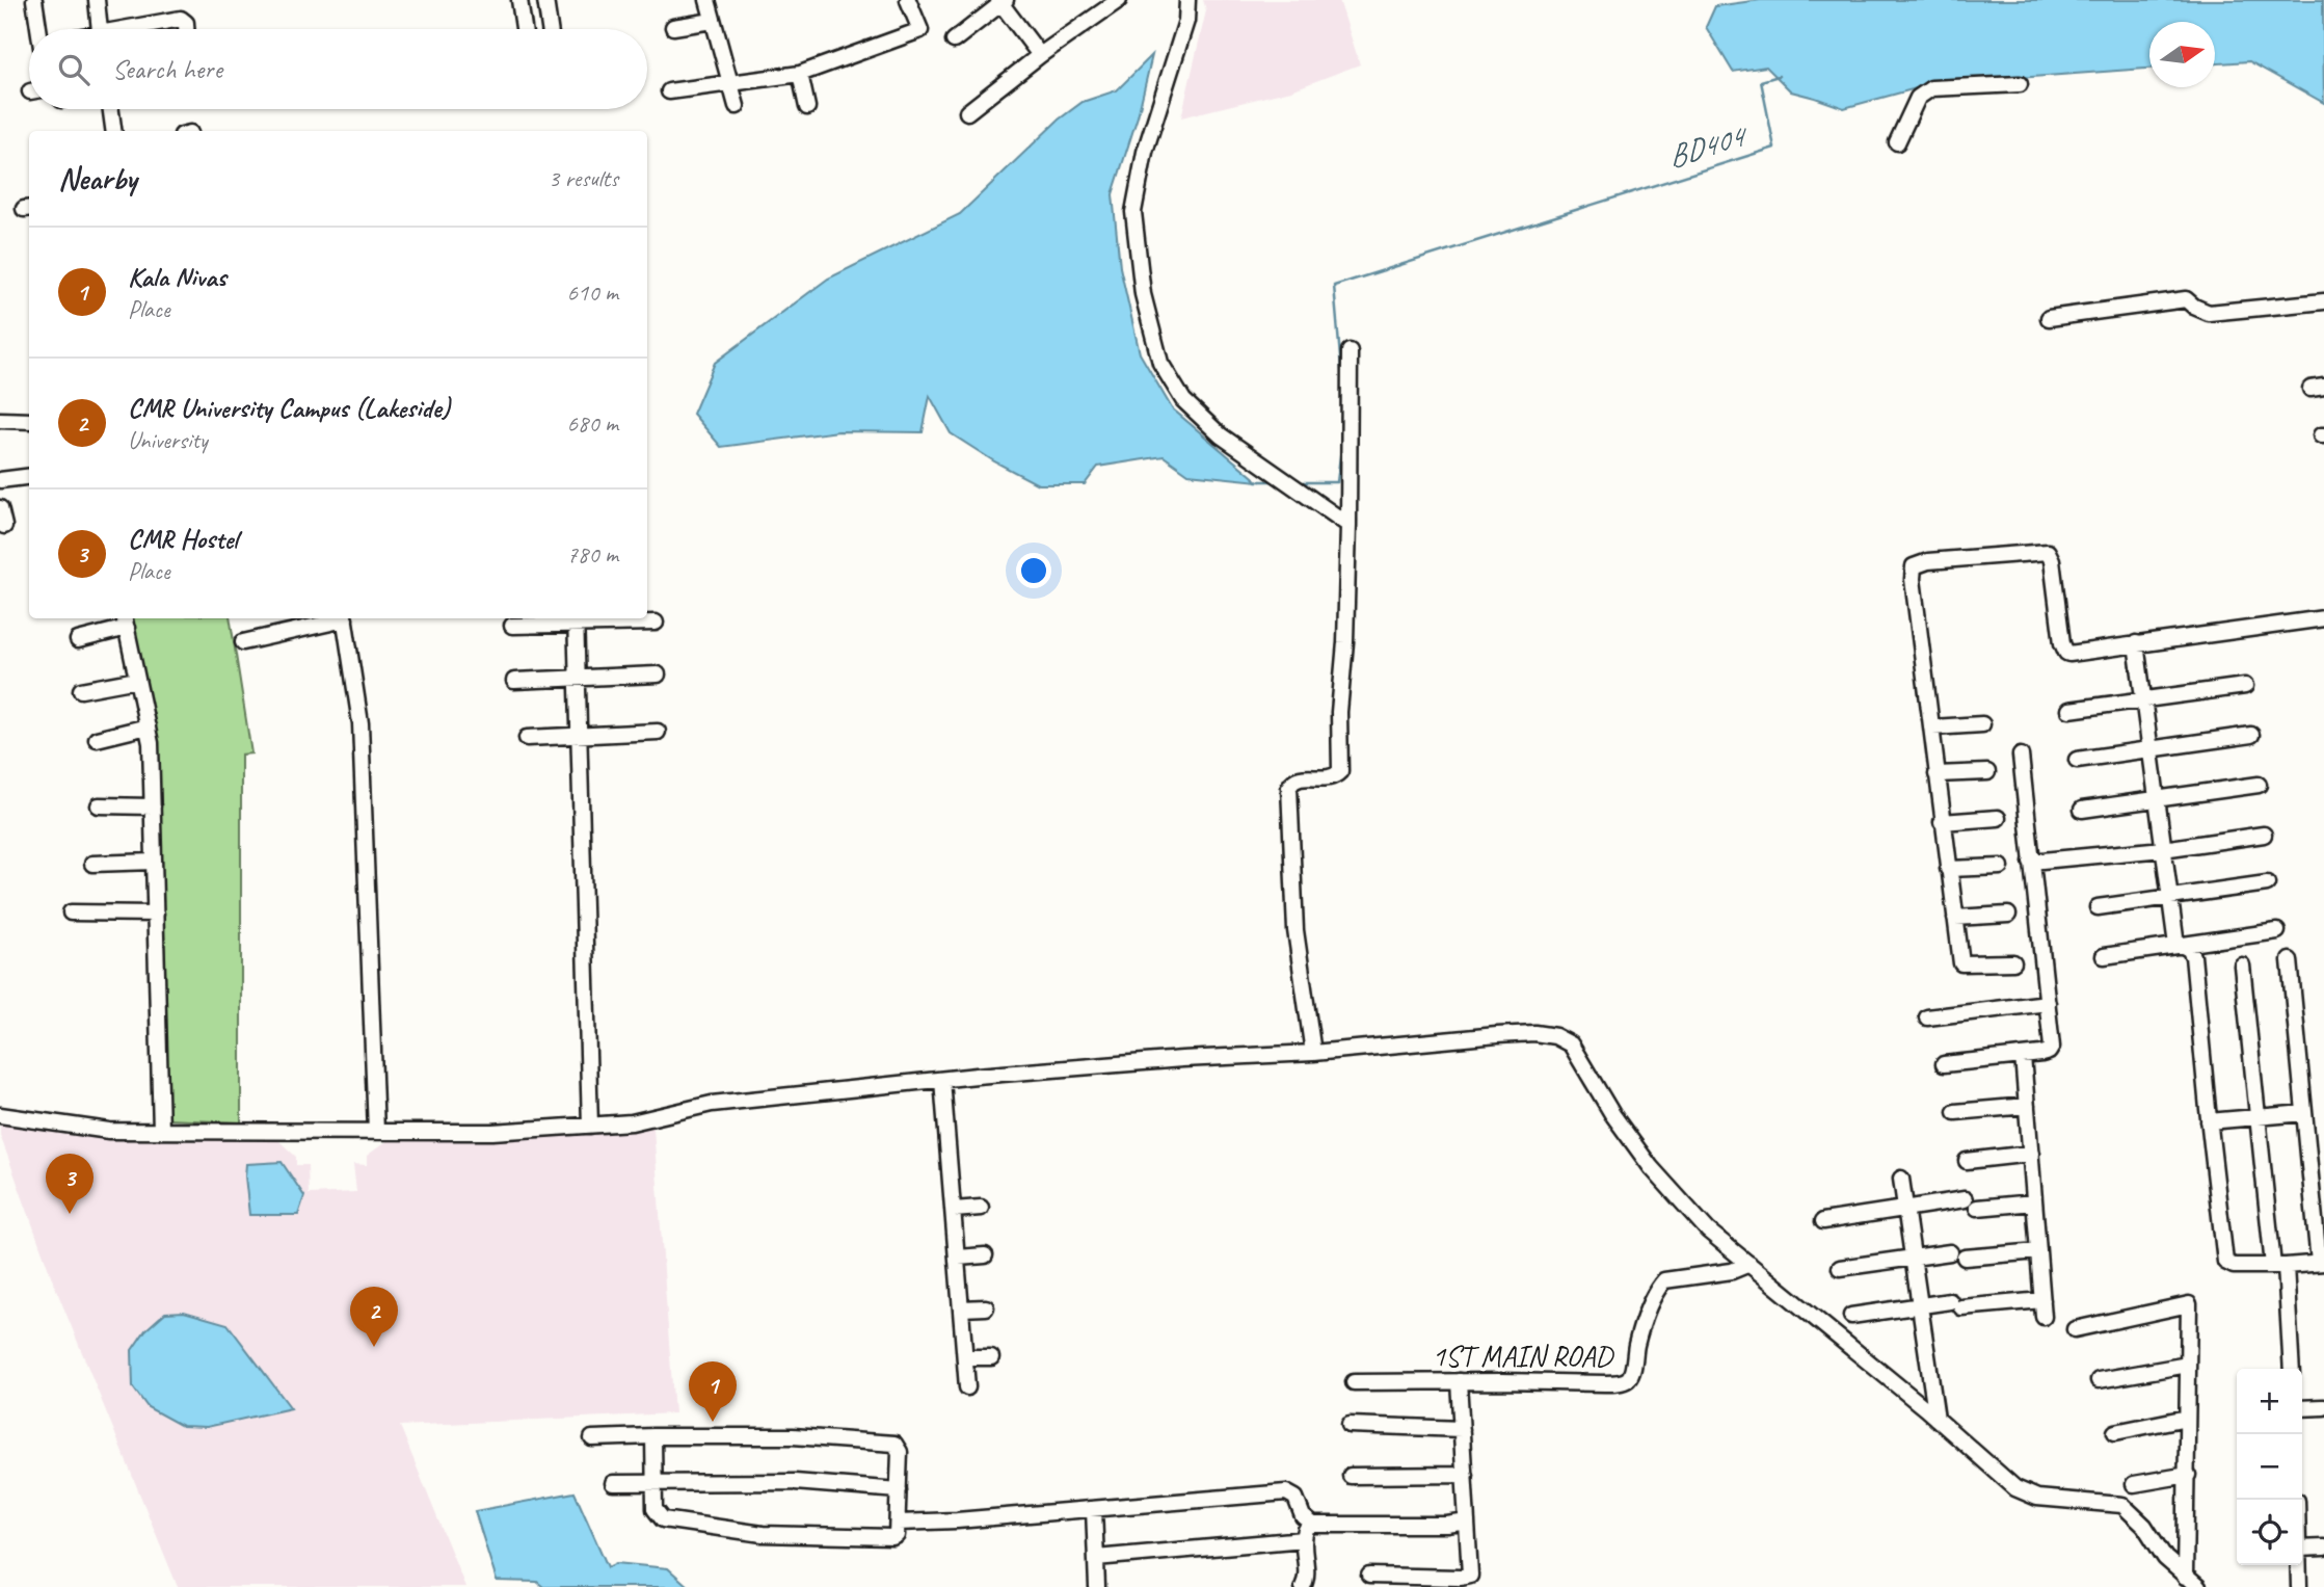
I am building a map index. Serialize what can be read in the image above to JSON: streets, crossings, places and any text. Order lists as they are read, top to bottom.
{
  "streets": {
    "street": ["1ST MAIN ROAD"]
  },
  "water": ["BD404"],
  "north": "right",
  "page": {
    "search": "Search here",
    "heading": ["Nearby", "3 results"],
    "list": [
      {
        "mark": "1",
        "name": "Kala Nivas",
        "note": "Place",
        "value": "610 m"
      },
      {
        "mark": "2",
        "name": "CMR University Campus (Lakeside)",
        "note": "University",
        "value": "680 m"
      },
      {
        "mark": "3",
        "name": "CMR Hostel",
        "note": "Place",
        "value": "780 m"
      }
    ],
    "pins": ["3", "2", "1"],
    "map_buttons": ["+", "−"]
  }
}
